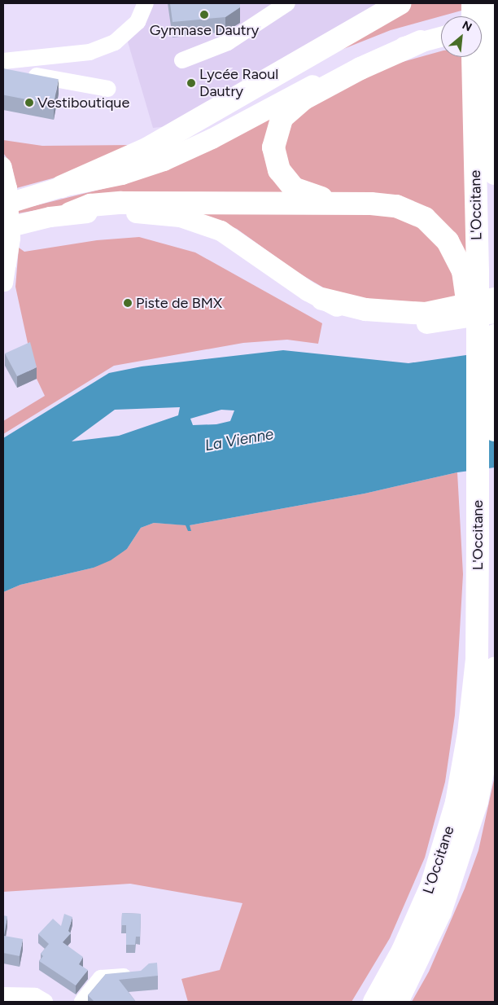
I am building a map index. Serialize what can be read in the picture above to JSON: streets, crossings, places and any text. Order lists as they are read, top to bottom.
{
  "streets": {
    "highway": ["L'Occitane"]
  },
  "water": ["La Vienne"],
  "places": [
    "Gymnase Dautry",
    "Lycée Raoul Dautry",
    "Vestiboutique",
    "Piste de BMX"
  ],
  "north": "top right"
}
